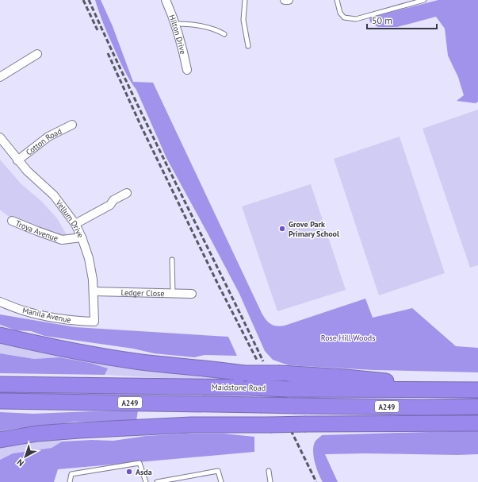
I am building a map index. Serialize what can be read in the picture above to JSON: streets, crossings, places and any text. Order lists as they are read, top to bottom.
{
  "streets": {
    "highway": ["Maidstone Road", "A249"],
    "street": [
      "Hilton Drive",
      "Cotton Road",
      "Vellum Drive",
      "Troya Avenue",
      "Ledger Close",
      "Manila Avenue"
    ]
  },
  "crossings": [
    ["Cotton Road", "Vellum Drive"],
    ["Vellum Drive", "Troya Avenue"],
    ["Vellum Drive", "Ledger Close"],
    ["Vellum Drive", "Manila Avenue"]
  ],
  "parks": ["Rose Hill Woods"],
  "places": ["Grove Park Primary School", "Asda"],
  "scale_bar": "50 m",
  "north": "bottom left"
}
